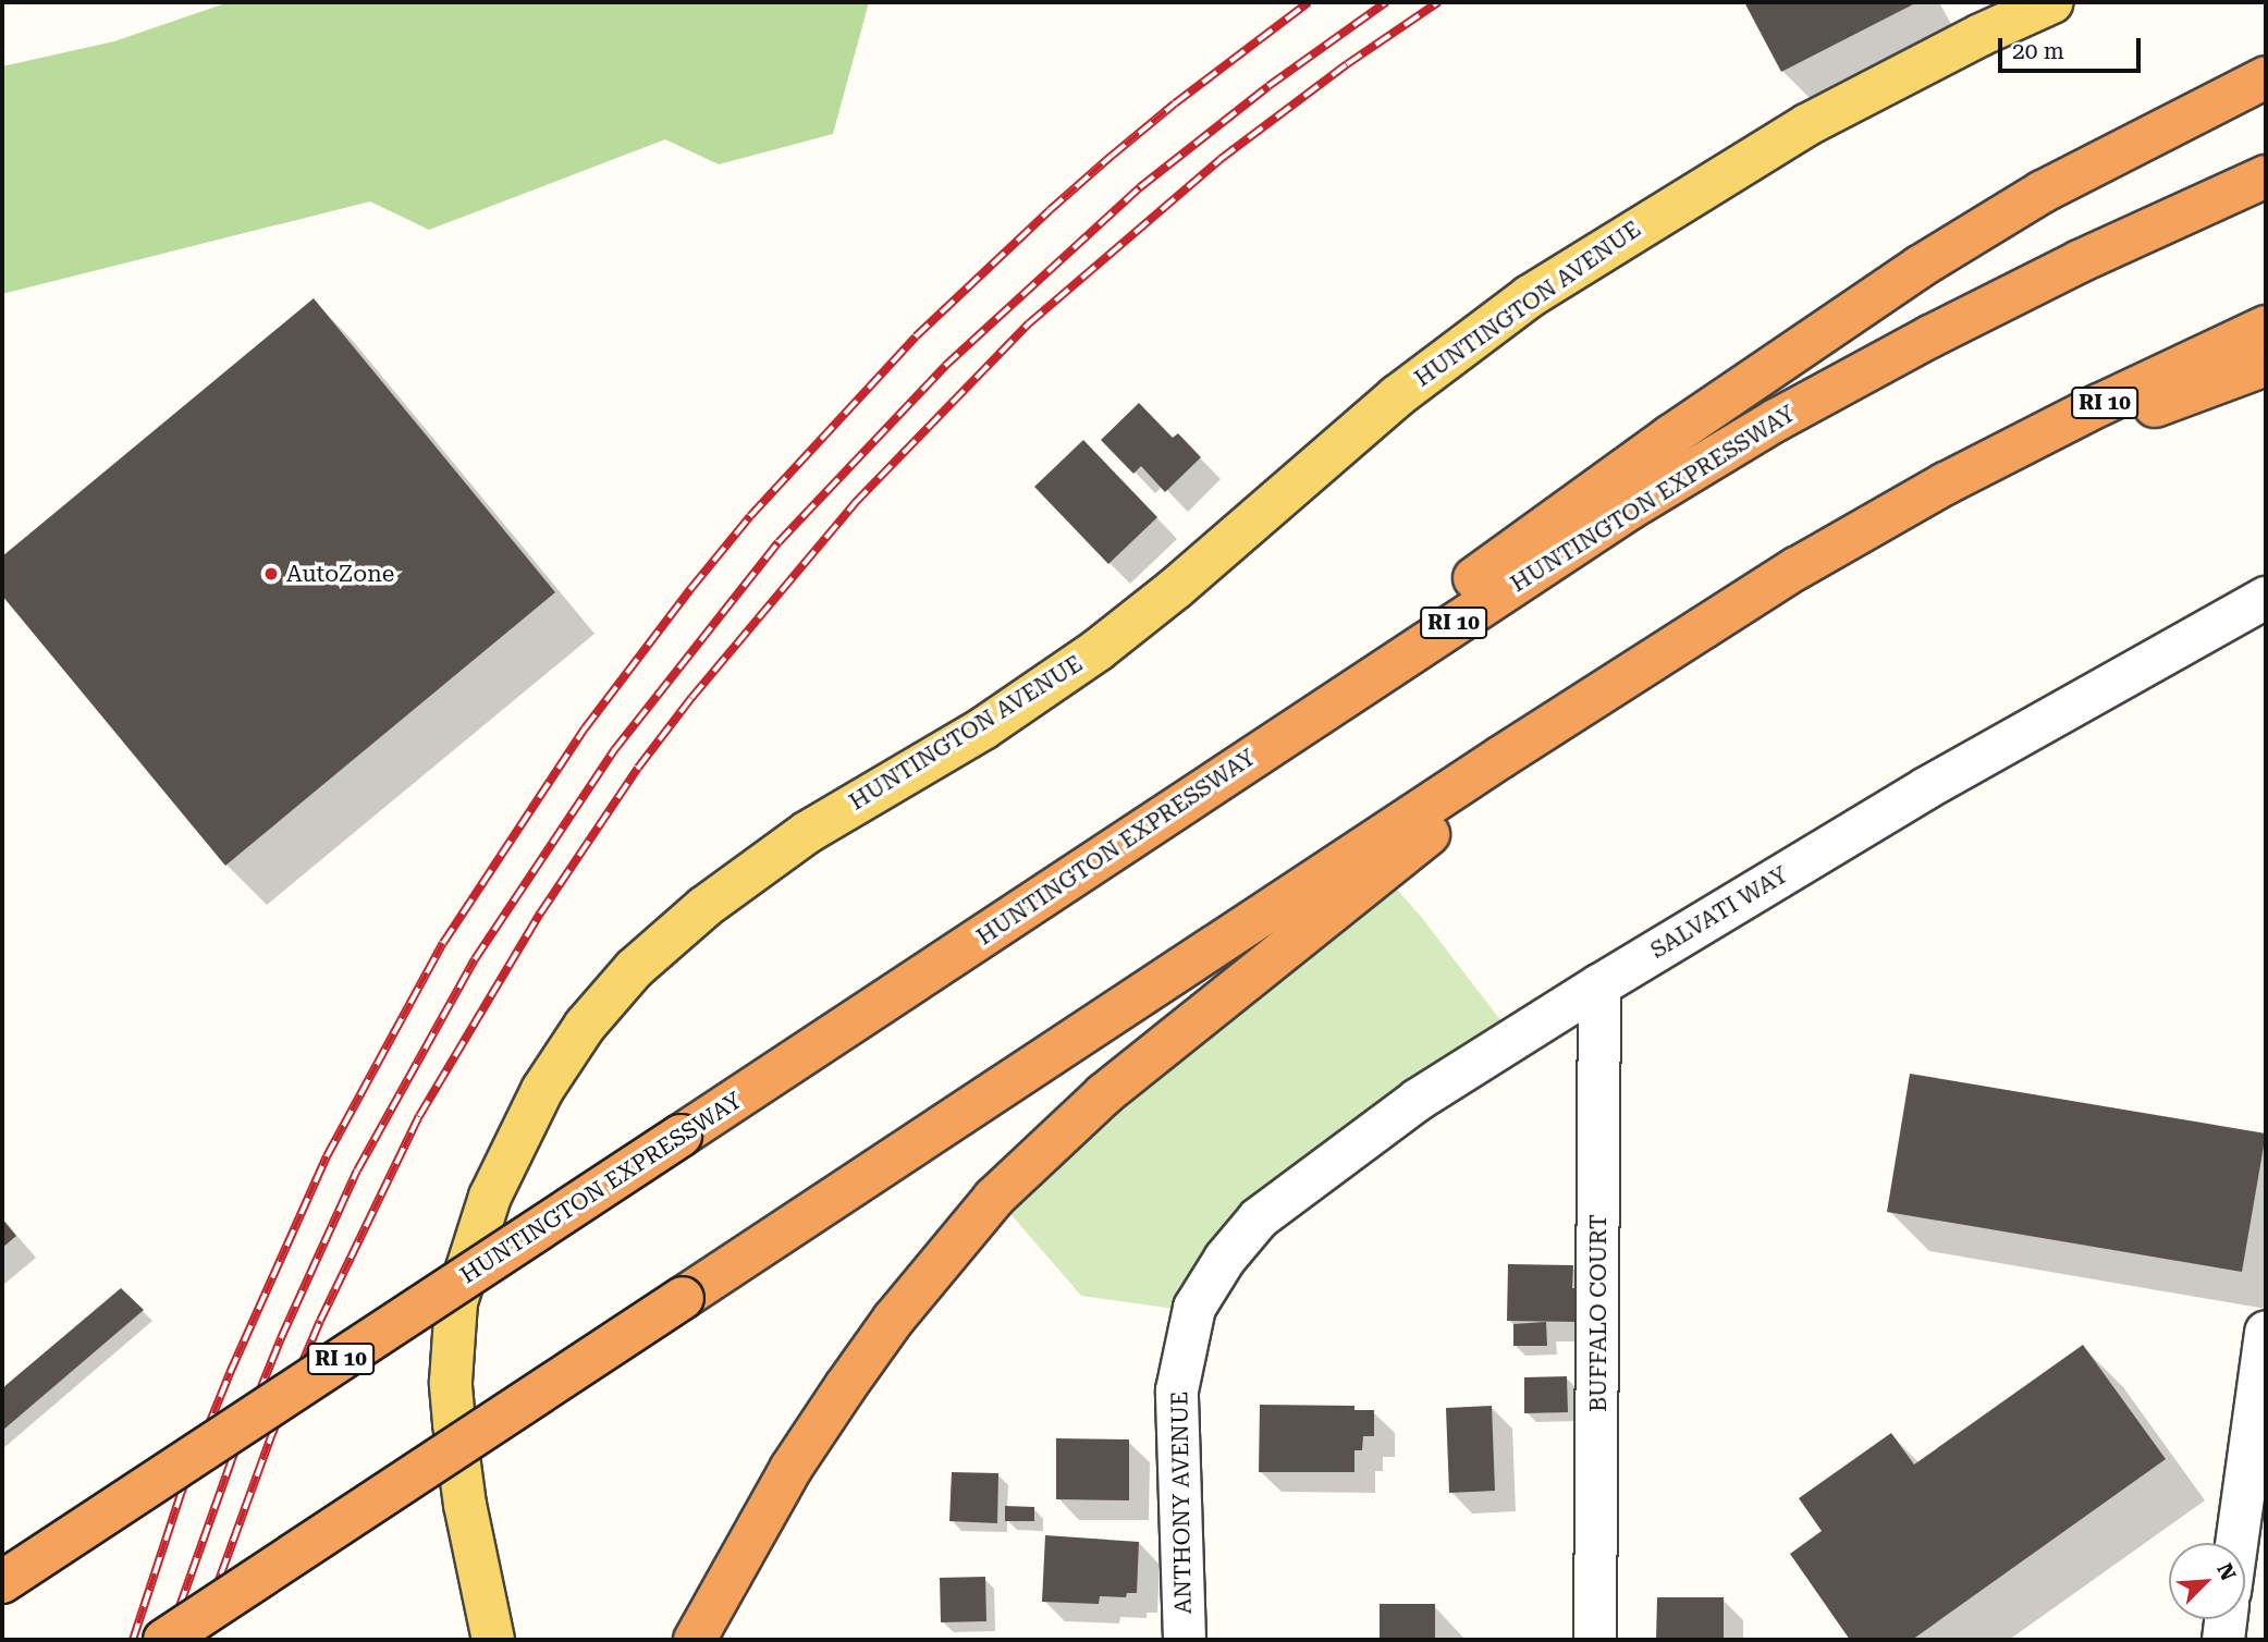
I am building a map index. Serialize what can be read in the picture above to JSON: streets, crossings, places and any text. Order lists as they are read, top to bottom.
{
  "streets": {
    "highway": ["RI 10", "HUNTINGTON EXPRESSWAY"],
    "main road": ["HUNTINGTON AVENUE"],
    "street": ["SALVATI WAY", "BUFFALO COURT", "ANTHONY AVENUE"]
  },
  "crossings": [
    ["SALVATI WAY", "BUFFALO COURT"],
    ["SALVATI WAY", "ANTHONY AVENUE"]
  ],
  "places": ["AutoZone"],
  "scale_bar": "20 m",
  "north": "top right"
}
